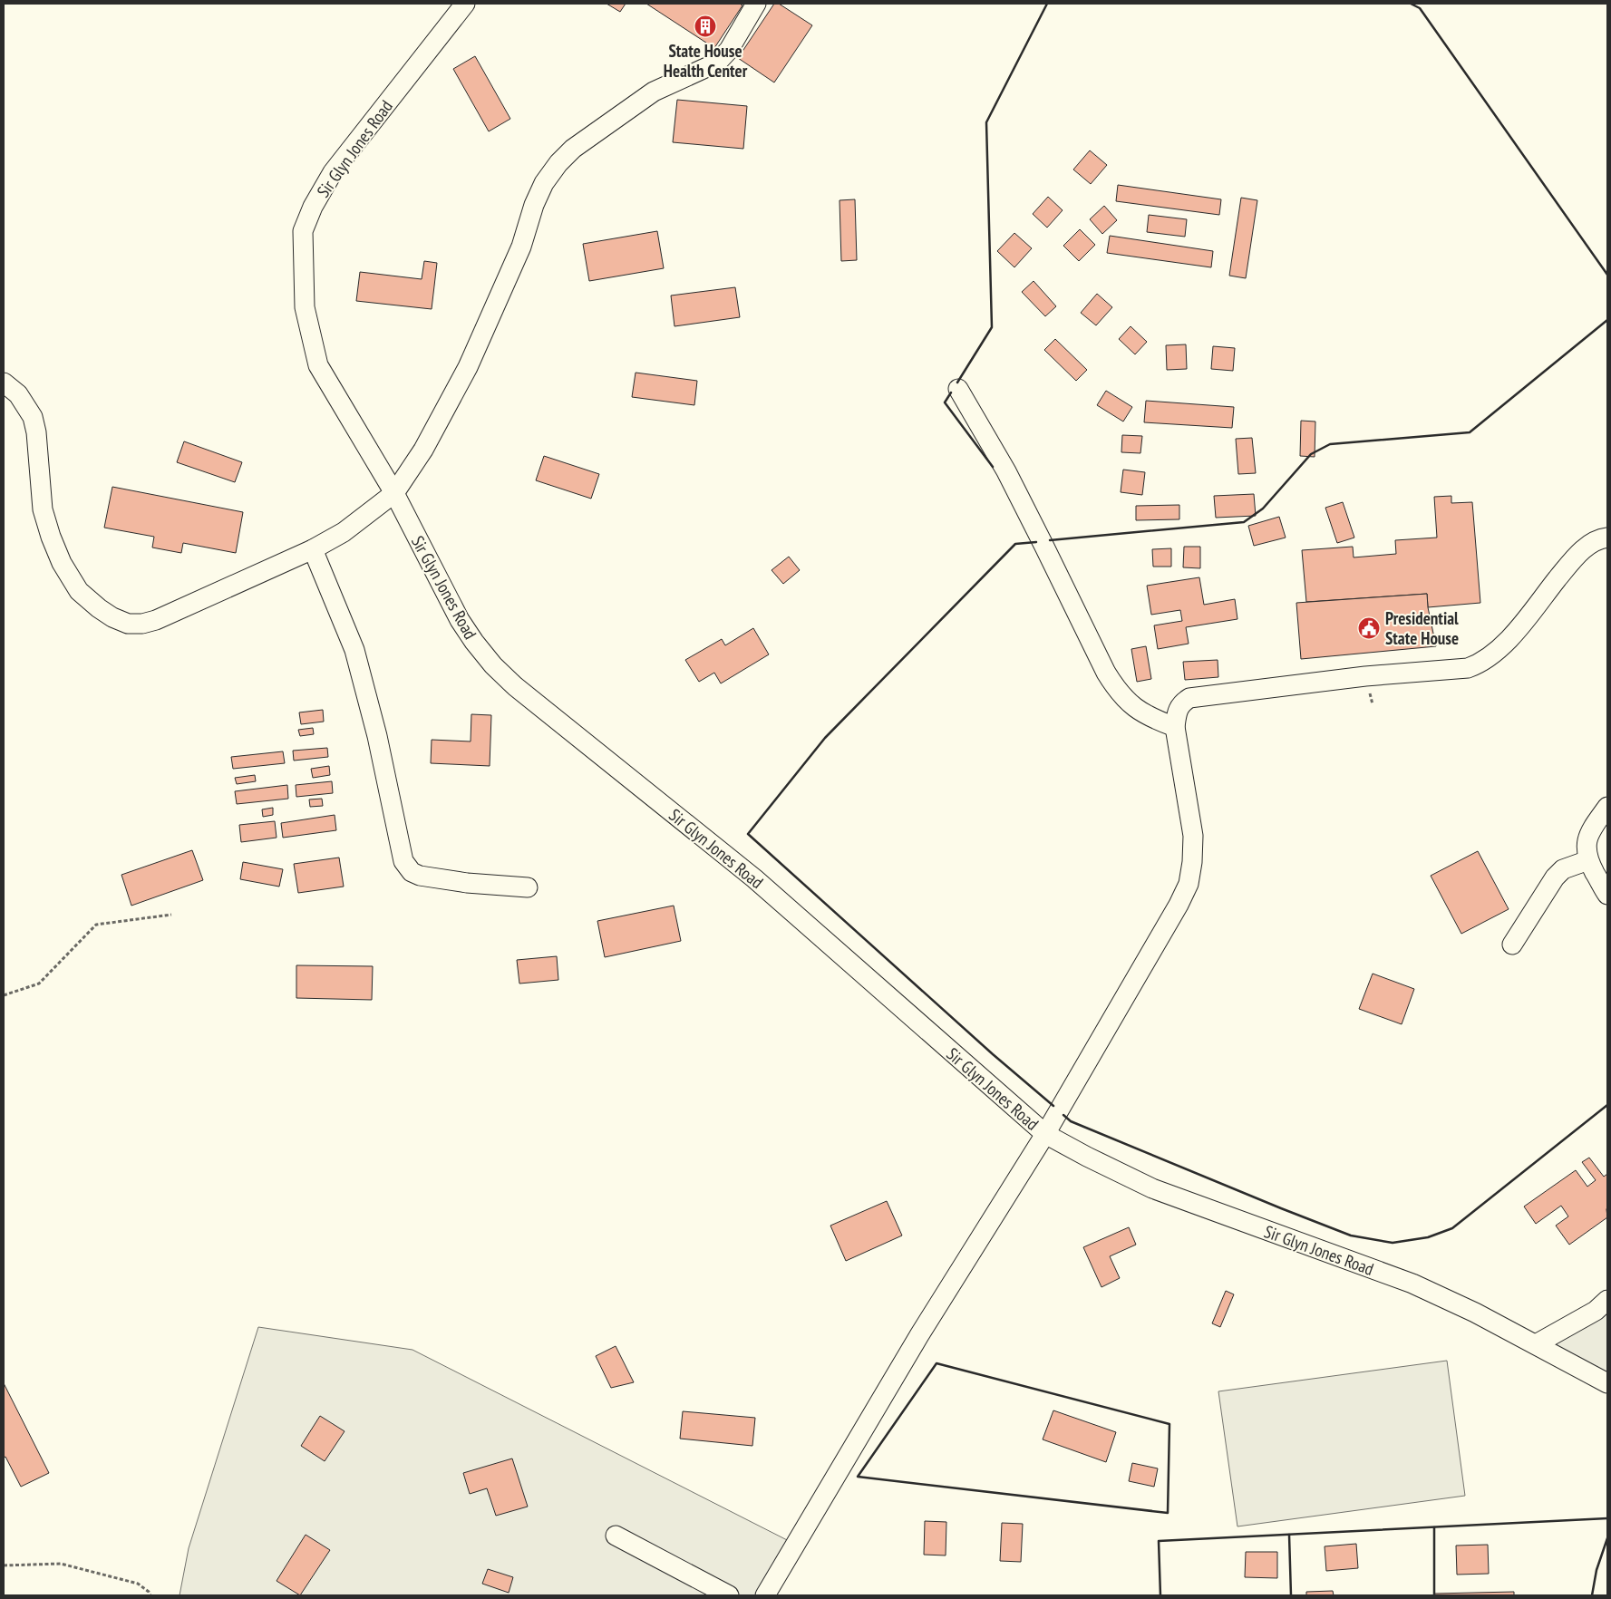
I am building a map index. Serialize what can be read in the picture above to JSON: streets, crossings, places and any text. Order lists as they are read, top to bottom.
{
  "streets": {
    "street": ["Sir Glyn Jones Road"]
  },
  "places": {
    "building": ["State House Health Center"],
    "public building": ["Presidential State House"]
  }
}
